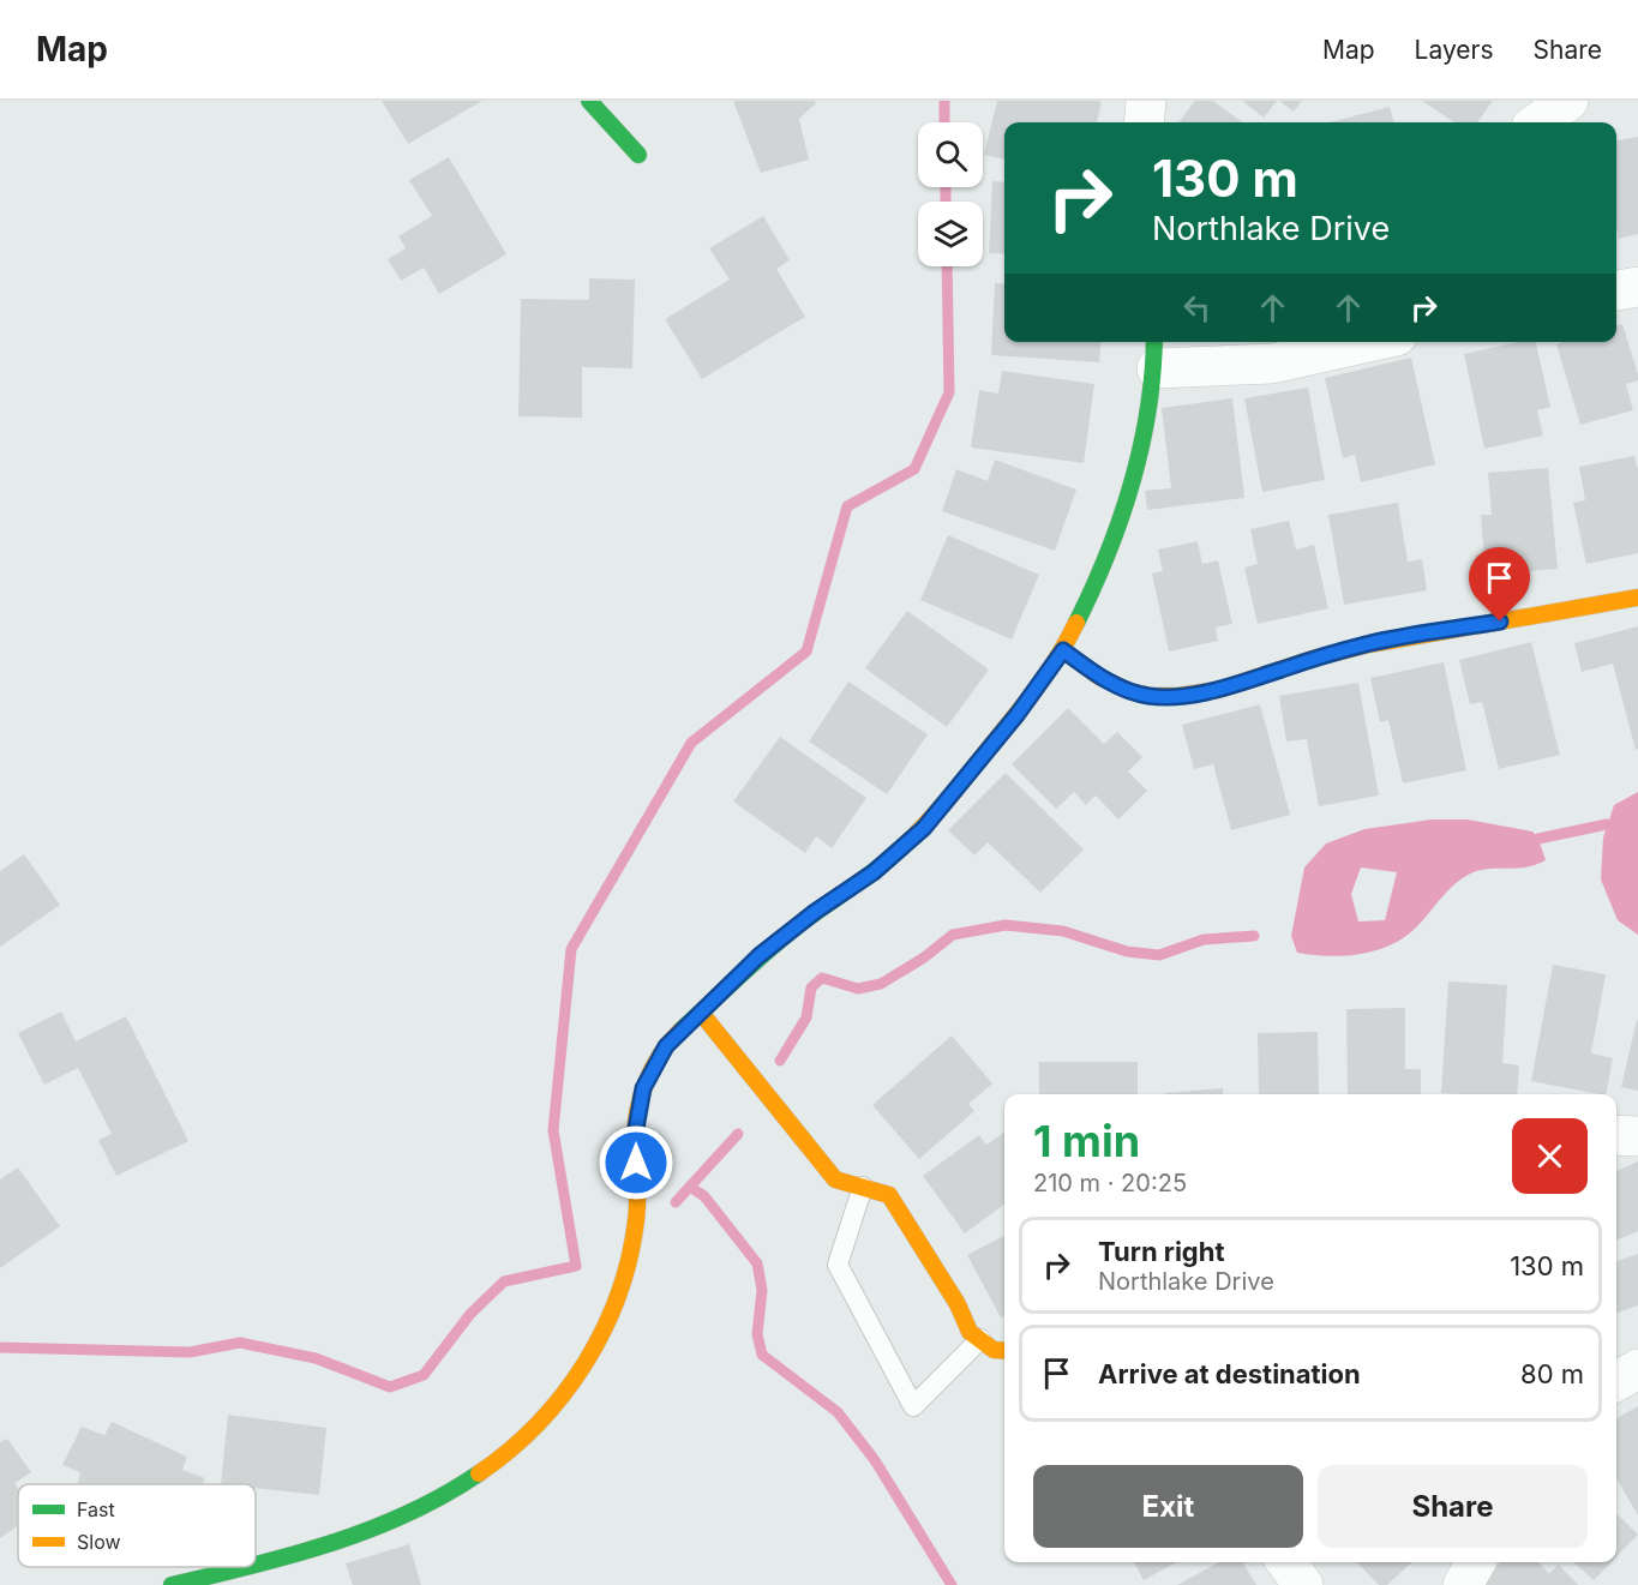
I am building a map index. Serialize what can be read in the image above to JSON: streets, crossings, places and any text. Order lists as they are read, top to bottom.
{
  "legend": ["Fast", "Slow"],
  "page": {
    "header": "Map",
    "nav": ["Map", "Layers", "Share"],
    "turn": ["130 m", "Northlake Drive"],
    "heading": ["1 min", "210 m · 20:25"],
    "list": [
      {
        "name": "Turn right",
        "note": "Northlake Drive",
        "value": "130 m"
      },
      {
        "name": "Arrive at destination",
        "value": "80 m"
      }
    ],
    "buttons": ["Exit", "Share"]
  }
}
